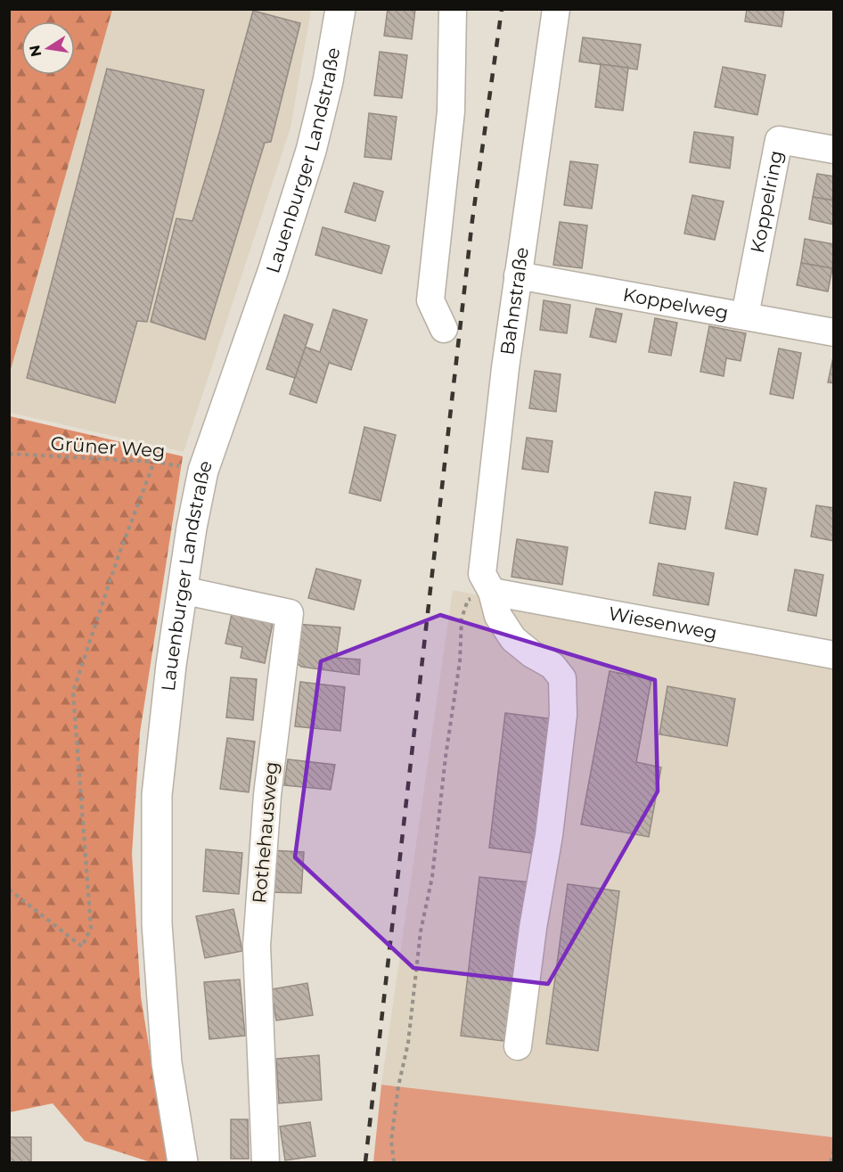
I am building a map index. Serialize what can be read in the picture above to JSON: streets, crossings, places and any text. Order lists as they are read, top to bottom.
{
  "streets": {
    "main road": ["Lauenburger Landstraße"],
    "street": [
      "Koppelring",
      "Bahnstraße",
      "Koppelweg",
      "Wiesenweg",
      "Rothehausweg"
    ],
    "path": ["Grüner Weg"]
  },
  "crossings": [
    ["Lauenburger Landstraße", "Grüner Weg"],
    ["Lauenburger Landstraße", "Rothehausweg"],
    ["Koppelring", "Koppelweg"],
    ["Bahnstraße", "Koppelweg"],
    ["Bahnstraße", "Wiesenweg"]
  ],
  "north": "left"
}
